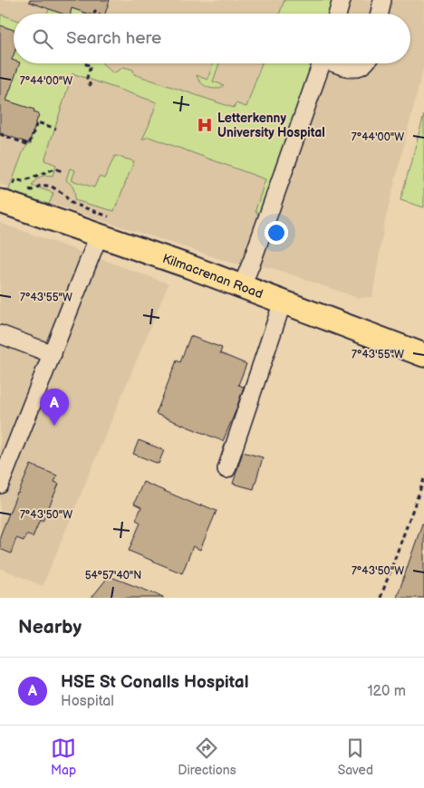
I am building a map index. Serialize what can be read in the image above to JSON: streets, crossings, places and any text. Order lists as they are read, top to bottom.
{
  "streets": {
    "main road": ["Kilmacrenan Road"]
  },
  "places": {
    "hospital": ["Letterkenny University Hospital"]
  },
  "page": {
    "search": "Search here",
    "pins": "A",
    "heading": "Nearby",
    "list": [
      {
        "mark": "A",
        "name": "HSE St Conalls Hospital",
        "note": "Hospital",
        "value": "120 m"
      }
    ],
    "nav": ["Map", "Directions", "Saved"]
  },
  "coordinates": [
    "7°44'00\"W",
    "7°43'55\"W",
    "7°43'50\"W",
    "54°57'40\"N"
  ]
}
